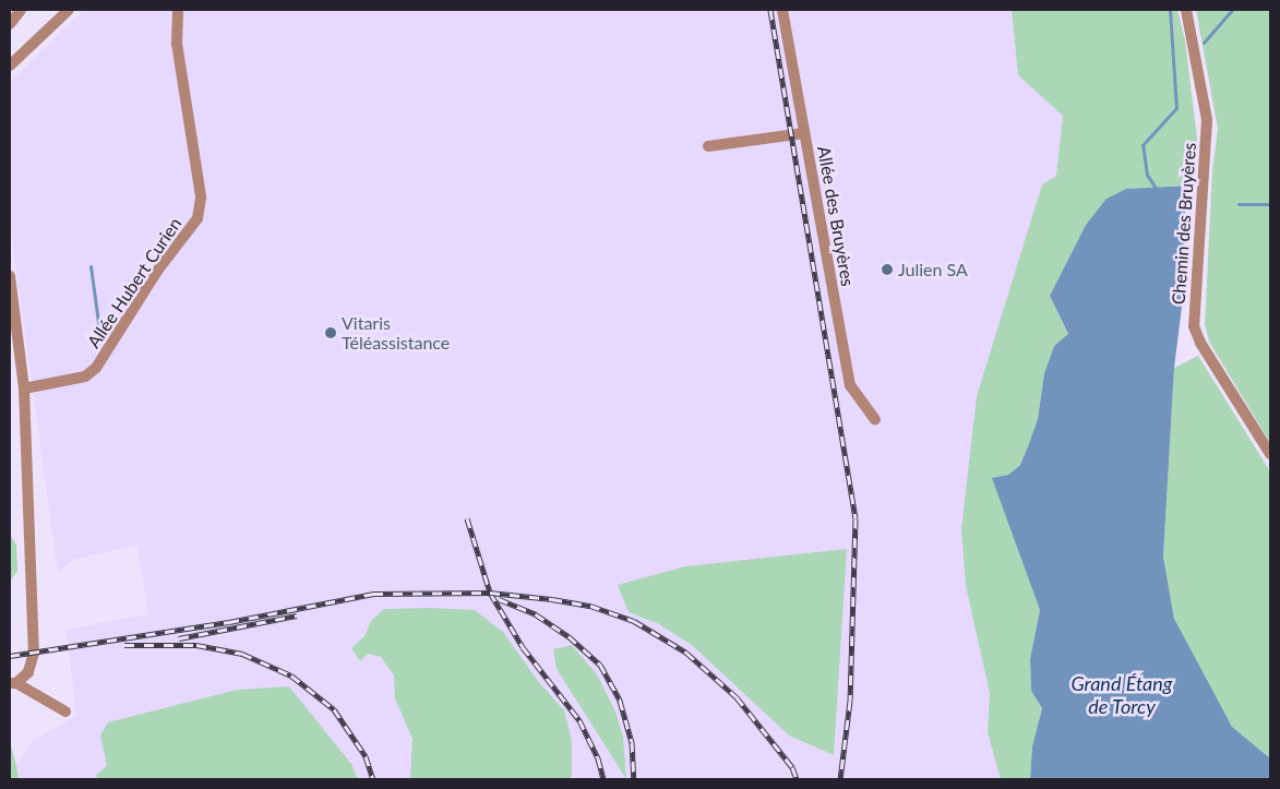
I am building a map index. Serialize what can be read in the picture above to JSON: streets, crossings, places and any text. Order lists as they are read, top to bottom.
{
  "streets": {
    "street": ["Allée des Bruyères", "Chemin des Bruyères", "Allée Hubert Curien"]
  },
  "water": ["Grand Étang de Torcy"],
  "places": ["Julien SA", "Vitaris Téléassistance"]
}
